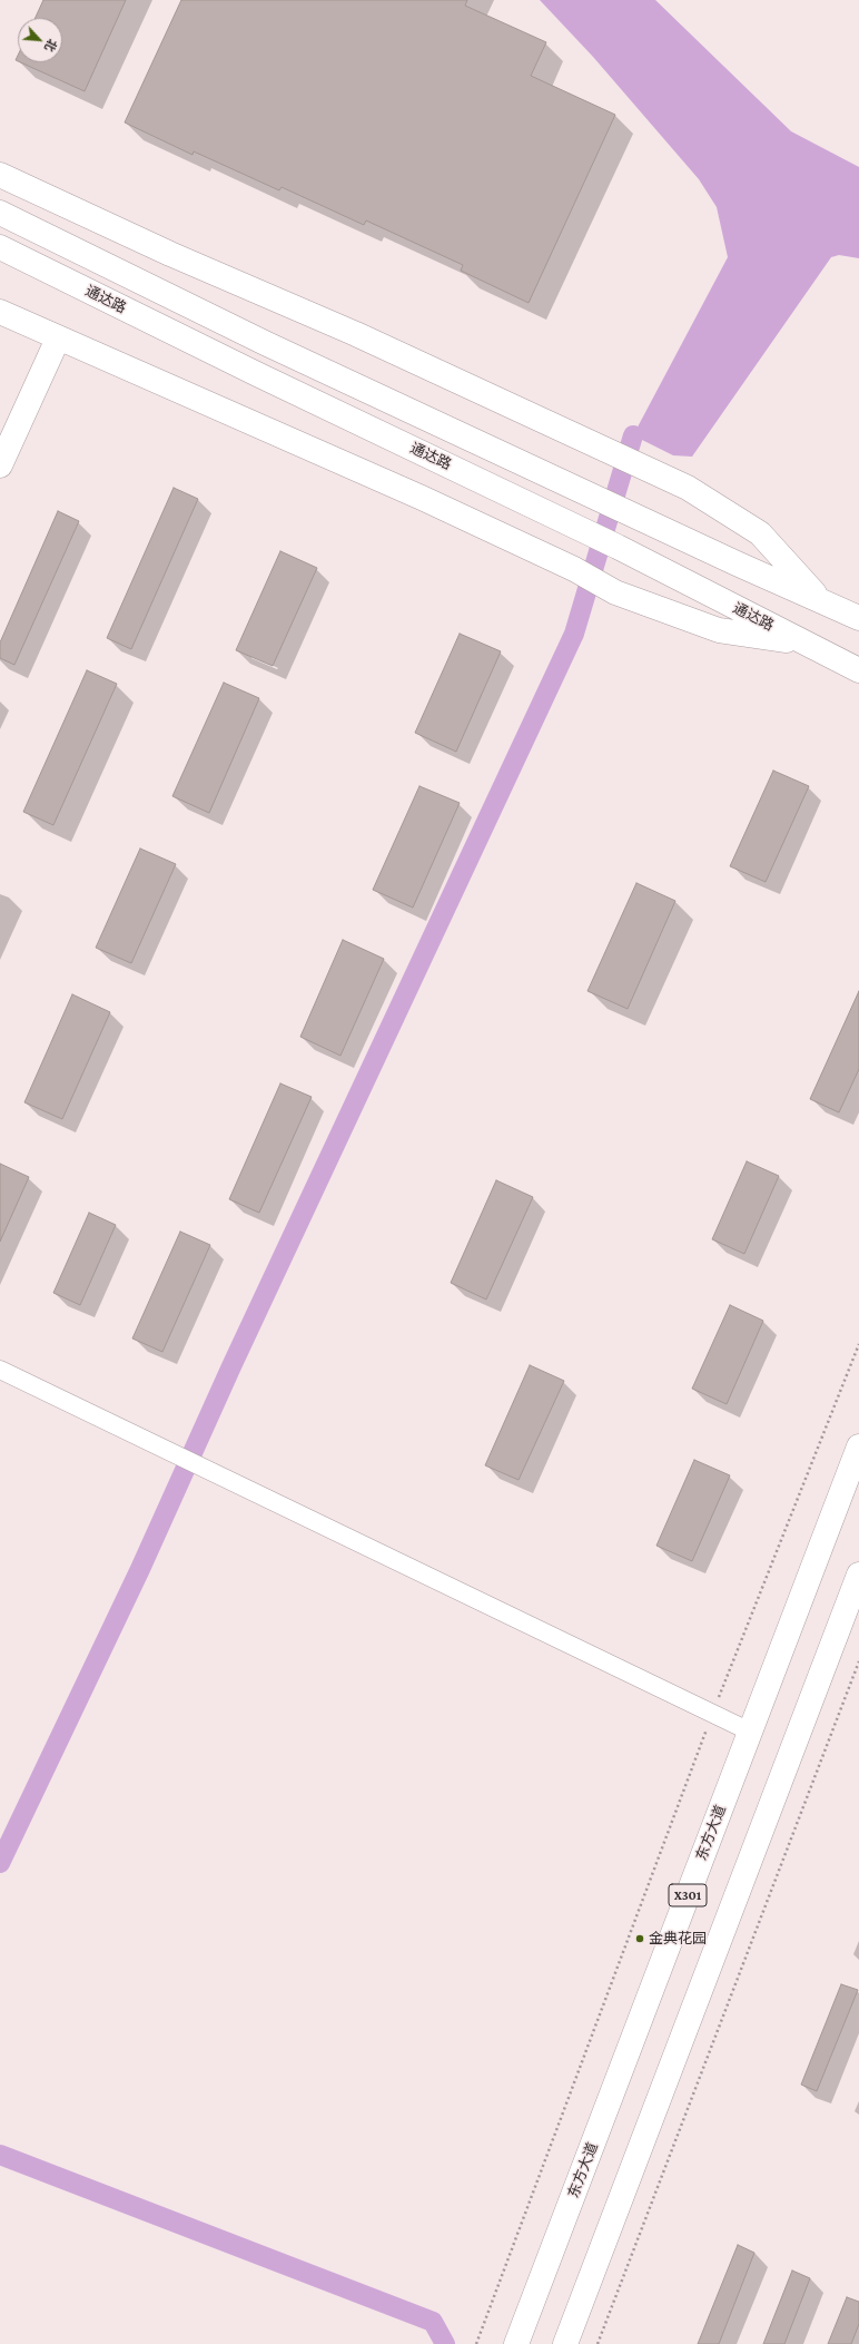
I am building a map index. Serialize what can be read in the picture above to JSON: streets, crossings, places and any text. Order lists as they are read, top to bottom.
{
  "streets": {
    "main road": ["通达路", "东方大道", "X301"]
  },
  "places": ["金典花园"],
  "north": "bottom right"
}
